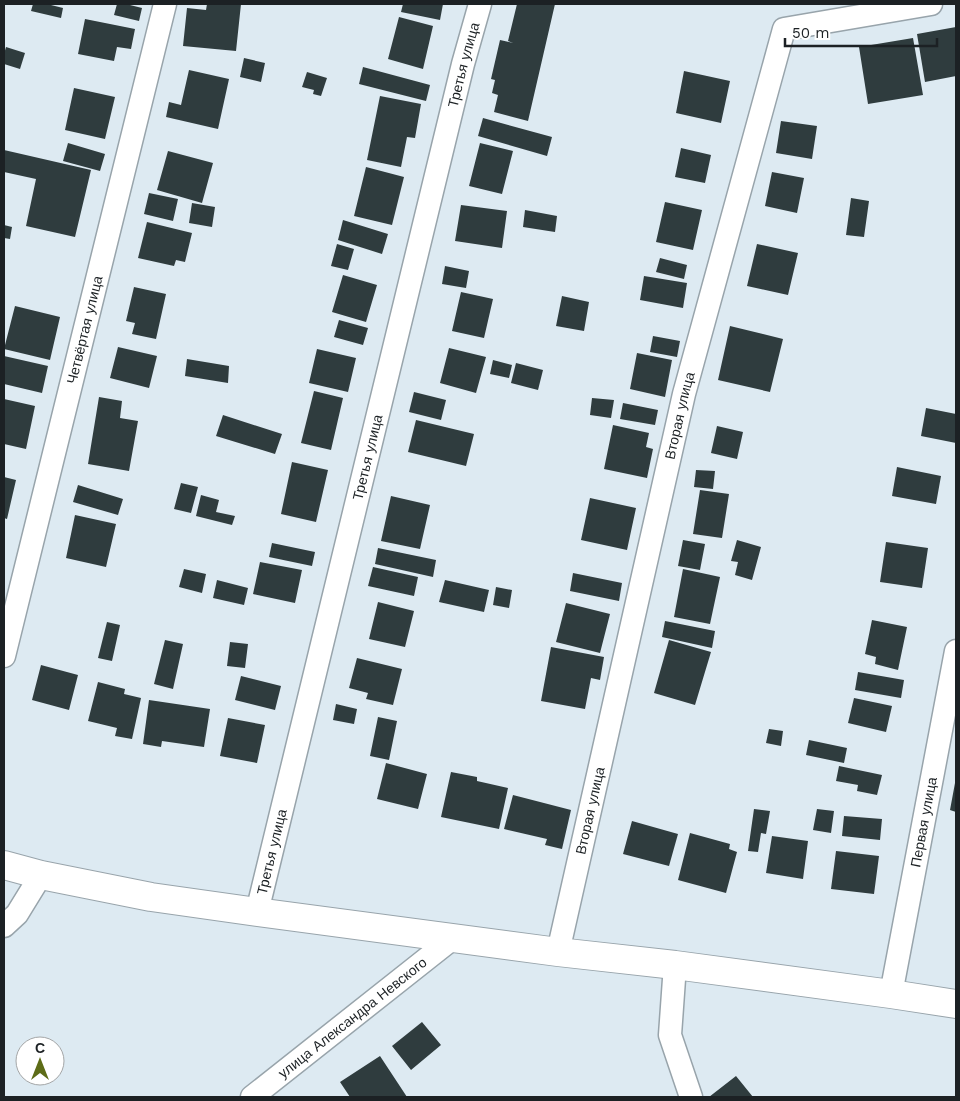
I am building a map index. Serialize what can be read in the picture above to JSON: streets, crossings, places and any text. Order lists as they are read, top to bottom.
{
  "streets": {
    "street": [
      "Третья улица",
      "Четвёртая улица",
      "Вторая улица",
      "Первая улица",
      "улица Александра Невского"
    ]
  },
  "scale_bar": "50 m",
  "north": "top"
}
